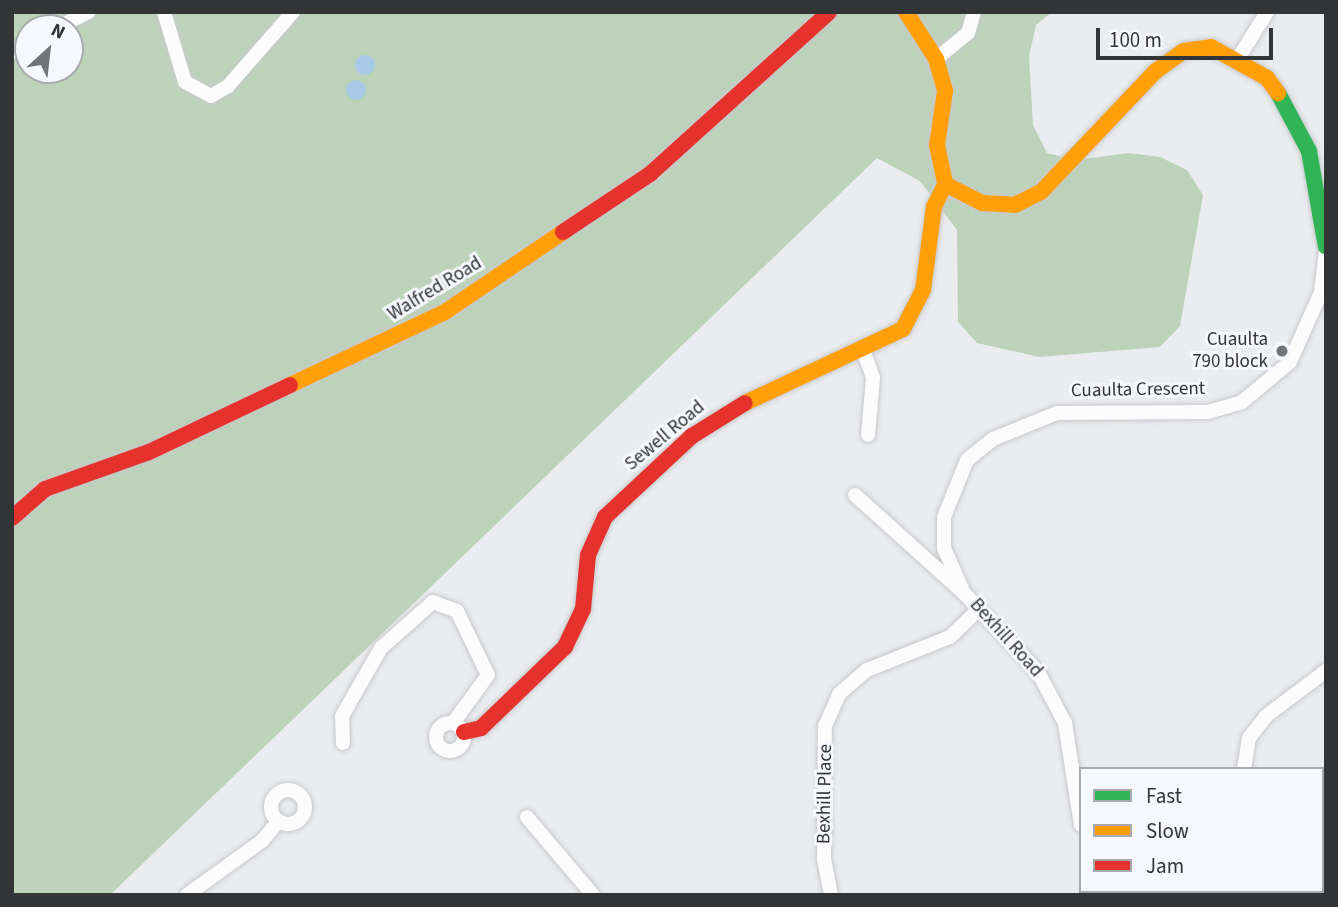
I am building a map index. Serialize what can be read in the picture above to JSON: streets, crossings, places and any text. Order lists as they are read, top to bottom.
{
  "streets": {
    "street": [
      "Walfred Road",
      "Cuaulta Crescent",
      "Sewell Road",
      "Bexhill Road",
      "Bexhill Place"
    ]
  },
  "crossings": [
    ["Cuaulta Crescent", "Bexhill Road"],
    ["Bexhill Road", "Bexhill Place"]
  ],
  "places": ["Cuaulta 790 block"],
  "legend": ["Fast", "Slow", "Jam"],
  "scale_bar": "100 m",
  "north": "top right"
}
